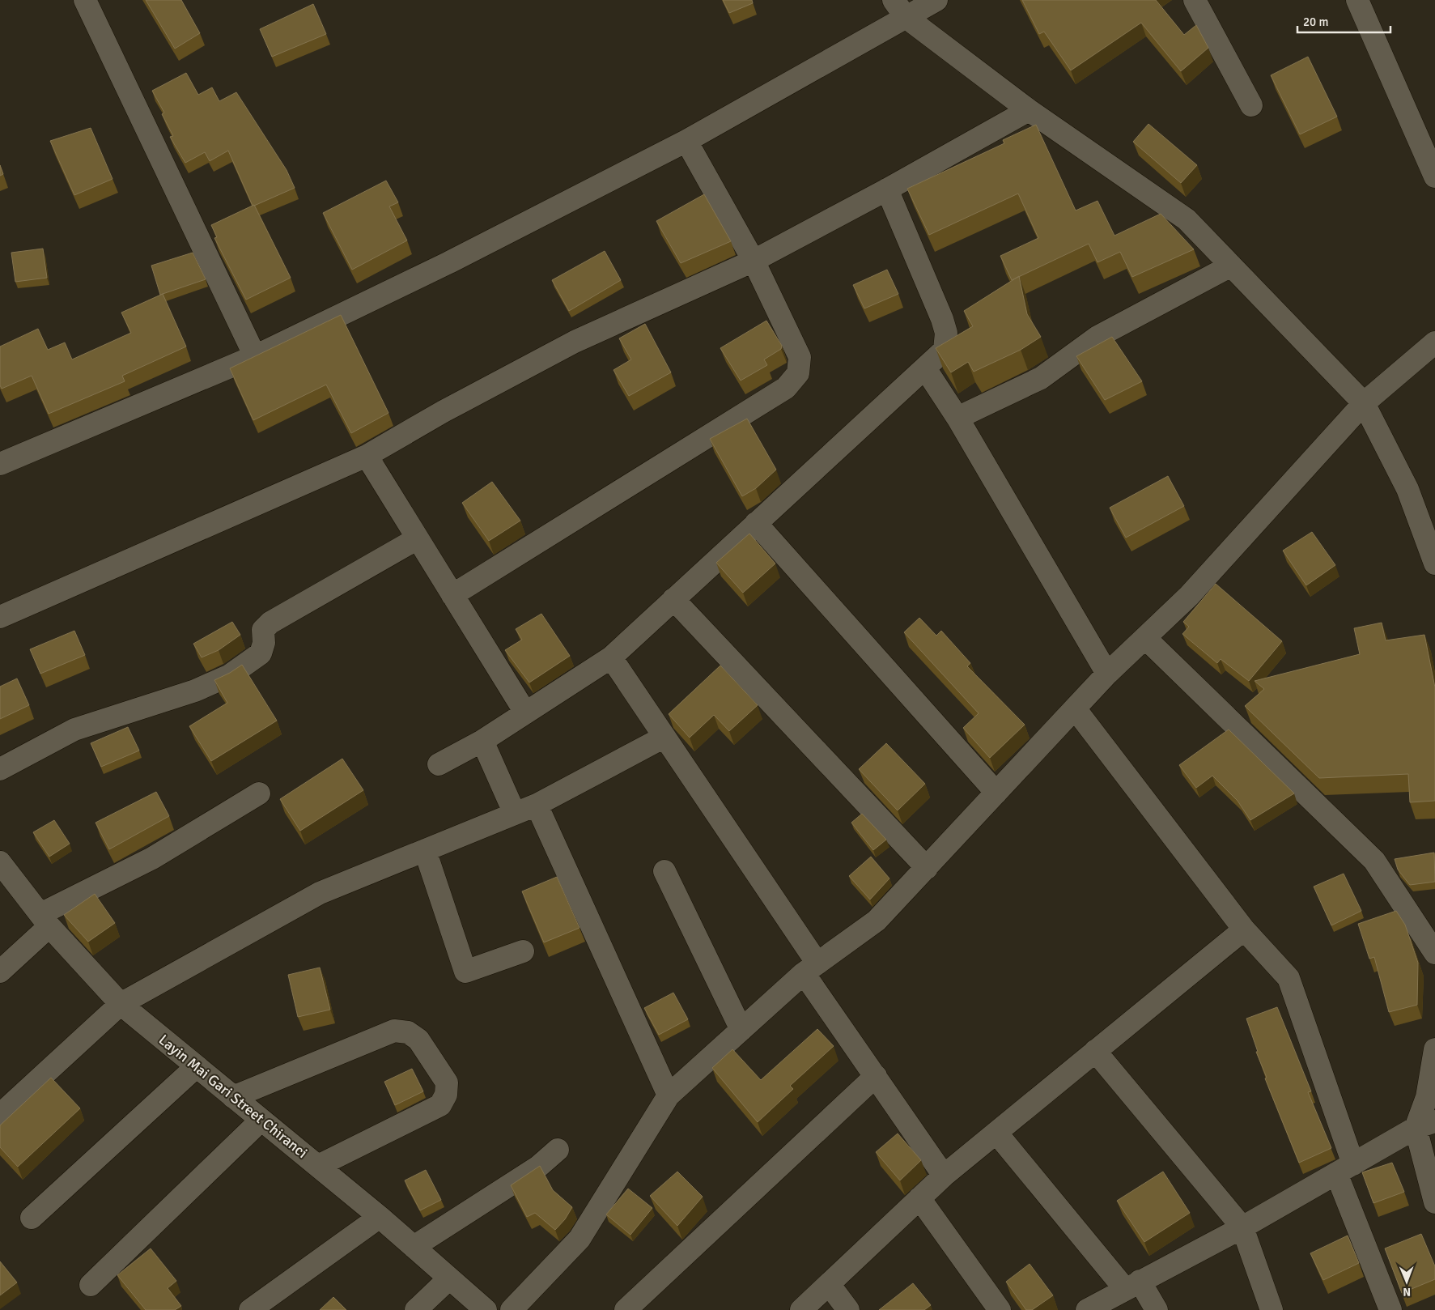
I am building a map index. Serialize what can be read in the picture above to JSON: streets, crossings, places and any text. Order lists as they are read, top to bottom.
{
  "streets": {
    "street": ["Layin Mai Gari Street Chiranci"]
  },
  "scale_bar": "20 m",
  "north": "bottom"
}
